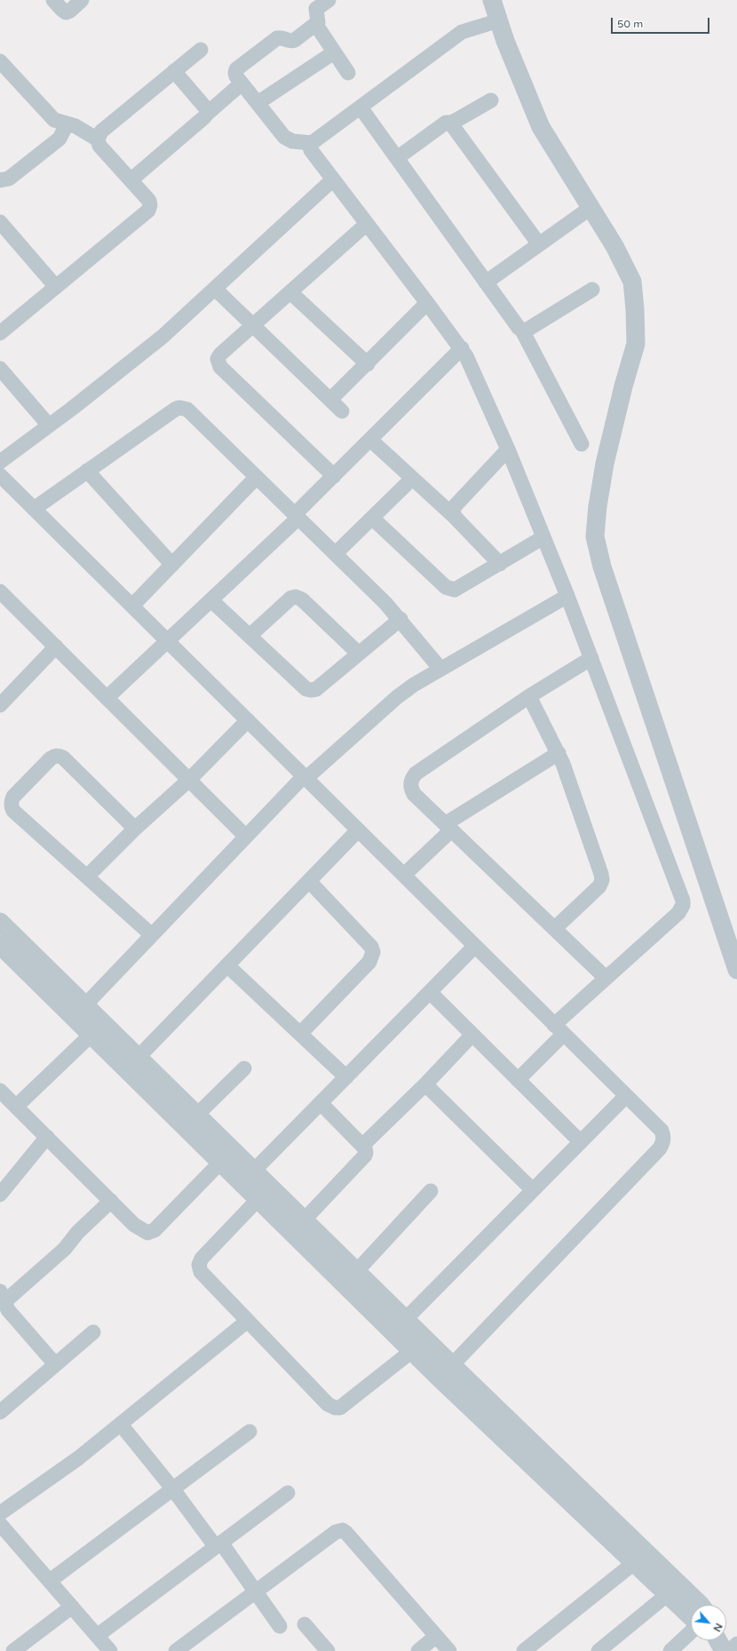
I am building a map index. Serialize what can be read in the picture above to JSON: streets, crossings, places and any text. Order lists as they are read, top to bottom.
{
  "scale_bar": "50 m",
  "north": "bottom right"
}
